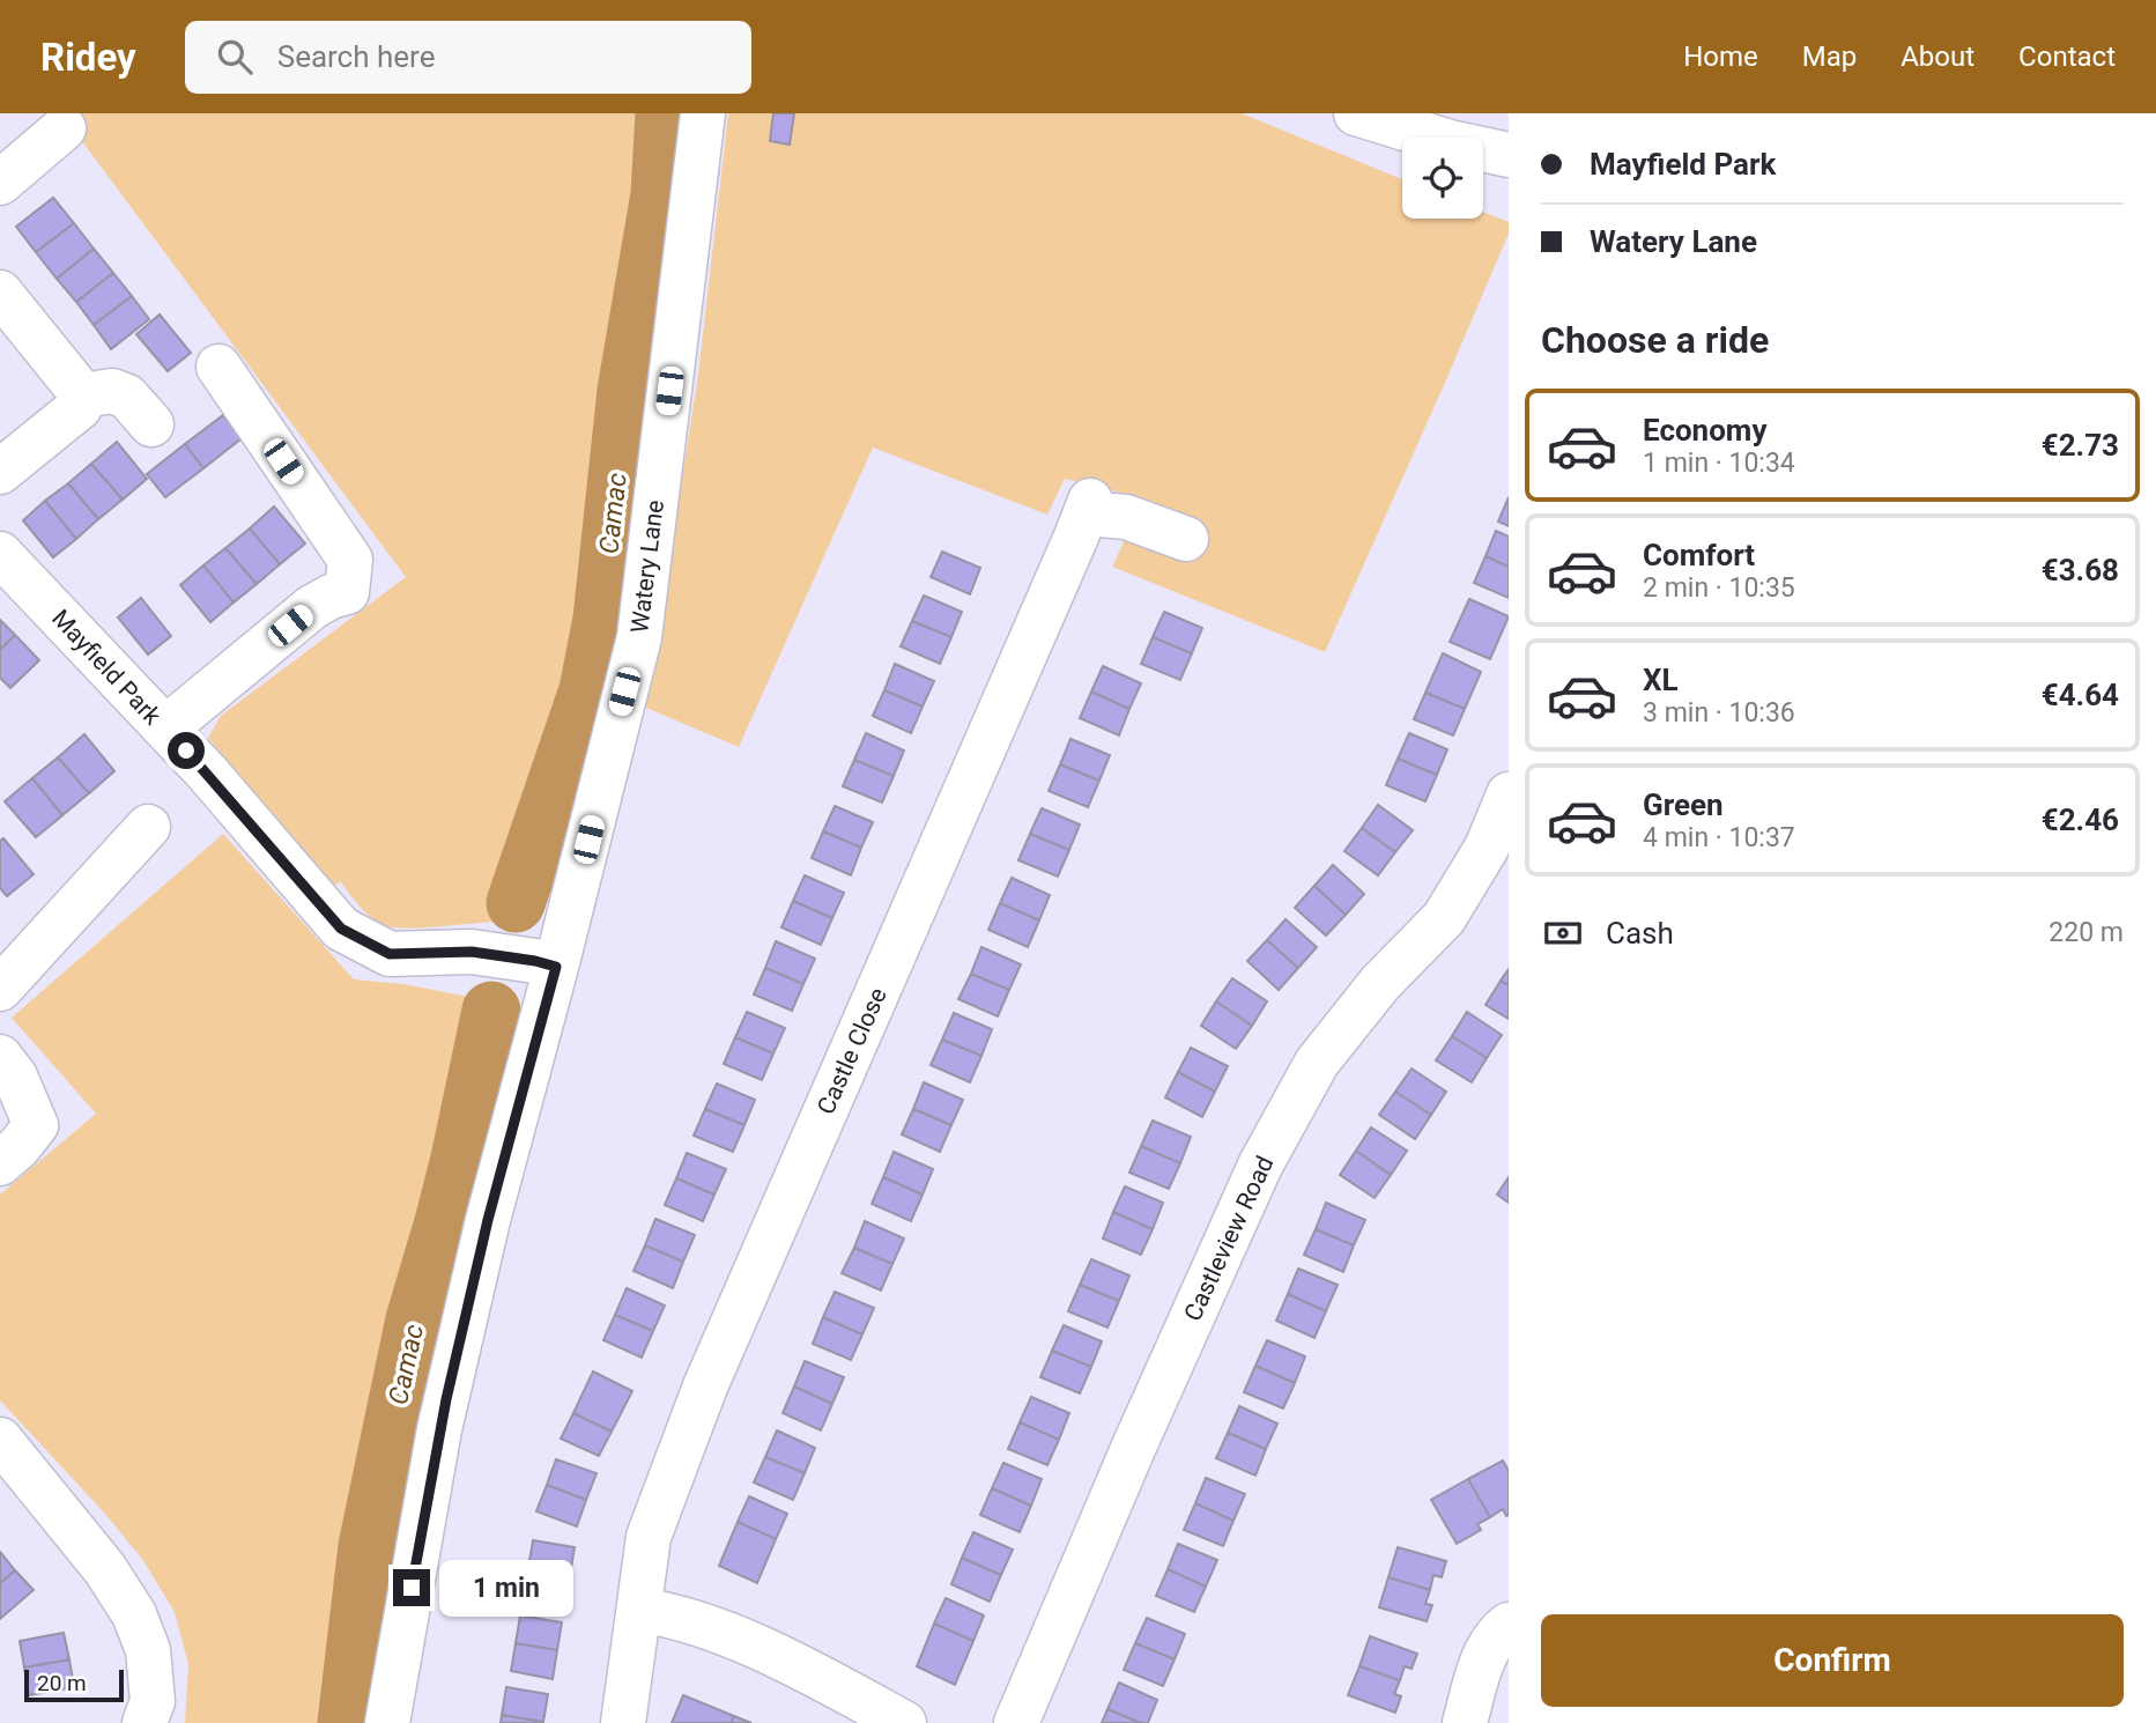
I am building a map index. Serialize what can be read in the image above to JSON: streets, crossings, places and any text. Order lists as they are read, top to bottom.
{
  "streets": {
    "street": [
      "Watery Lane",
      "Mayfield Park",
      "Castle Close",
      "Castleview Road"
    ]
  },
  "crossings": [
    ["Watery Lane", "Mayfield Park"]
  ],
  "water": ["Camac"],
  "scale_bar": "20 m",
  "page": {
    "header": "Ridey",
    "search": "Search here",
    "nav": [
      "Home",
      "Map",
      "About",
      "Contact"
    ],
    "banner": ["Mayfield Park", "Watery Lane"],
    "heading": "Choose a ride",
    "list": [
      {
        "name": "Economy",
        "note": "1 min · 10:34",
        "value": "€2.73"
      },
      {
        "name": "Comfort",
        "note": "2 min · 10:35",
        "value": "€3.68"
      },
      {
        "name": "XL",
        "note": "3 min · 10:36",
        "value": "€4.64"
      },
      {
        "name": "Green",
        "note": "4 min · 10:37",
        "value": "€2.46"
      }
    ],
    "pay": ["Cash", "220 m"],
    "bubble": "1 min",
    "buttons": "Confirm",
    "scale": "20 m"
  }
}
